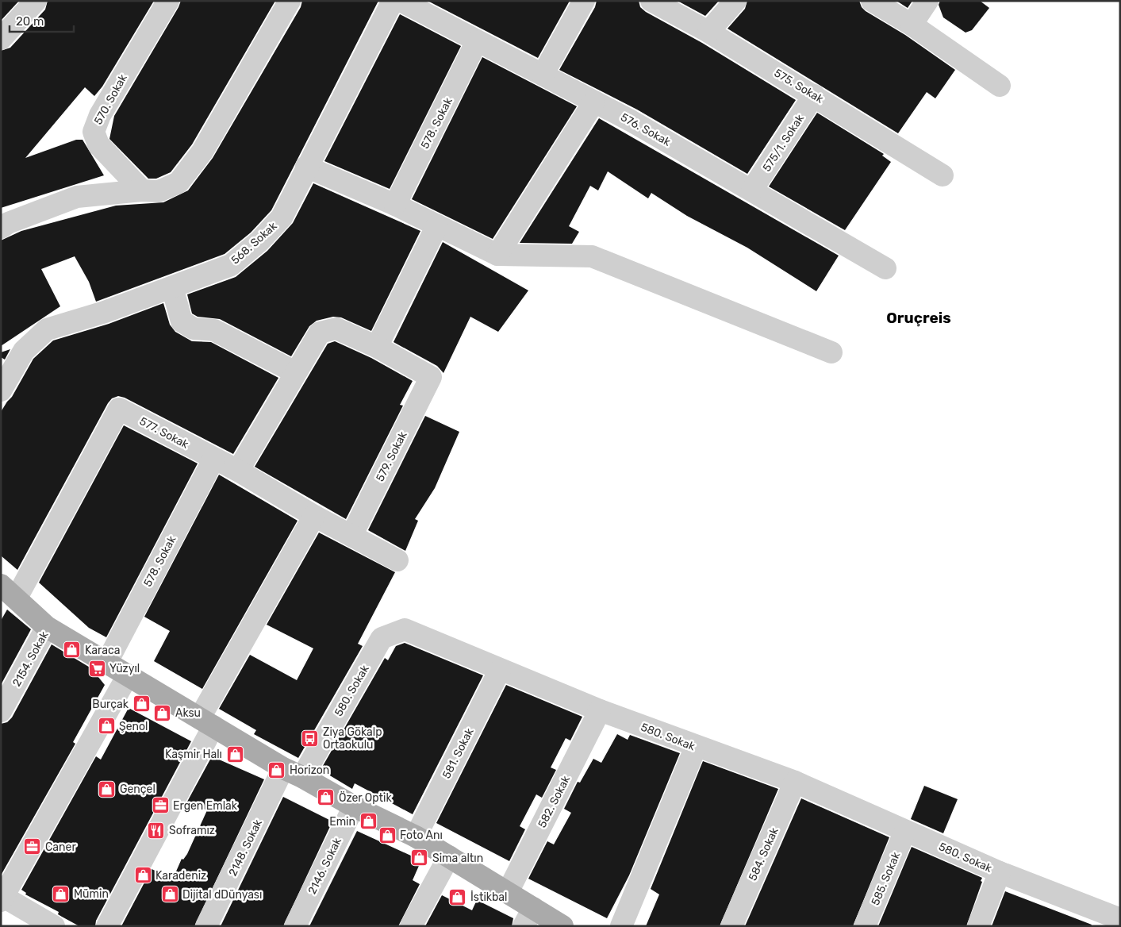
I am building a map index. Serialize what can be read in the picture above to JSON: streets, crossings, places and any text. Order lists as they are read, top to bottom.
{
  "streets": {
    "street": [
      "575. Sokak",
      "570. Sokak",
      "578. Sokak",
      "576. Sokak",
      "575/1. Sokak",
      "568. Sokak",
      "577. Sokak",
      "579. Sokak",
      "2154. Sokak",
      "580. Sokak",
      "581. Sokak",
      "582. Sokak",
      "2148. Sokak",
      "584. Sokak",
      "2146. Sokak",
      "585. Sokak"
    ]
  },
  "crossings": [
    ["575. Sokak", "575/1. Sokak"],
    ["578. Sokak", "576. Sokak"],
    ["578. Sokak", "577. Sokak"],
    ["576. Sokak", "575/1. Sokak"],
    ["577. Sokak", "579. Sokak"],
    ["580. Sokak", "581. Sokak"],
    ["580. Sokak", "582. Sokak"],
    ["580. Sokak", "2148. Sokak"],
    ["580. Sokak", "584. Sokak"],
    ["580. Sokak", "585. Sokak"]
  ],
  "districts": ["Oruçreis"],
  "places": {
    "shop": [
      "Karaca",
      "Burçak",
      "Aksu",
      "Şenol",
      "Kaşmir Halı",
      "Horizon",
      "Gençel",
      "Özer Optik",
      "Emin",
      "Foto Anı",
      "Sima altın",
      "Karadeniz",
      "Mümin",
      "Dijital dDünyası",
      "İstikbal"
    ],
    "supermarket": ["Yüzyıl"],
    "bus stop": ["Ziya Gökalp Ortaokulu"],
    "office": ["Ergen Emlak", "Caner"],
    "restaurant": ["Soframız"]
  },
  "scale_bar": "20 m"
}
